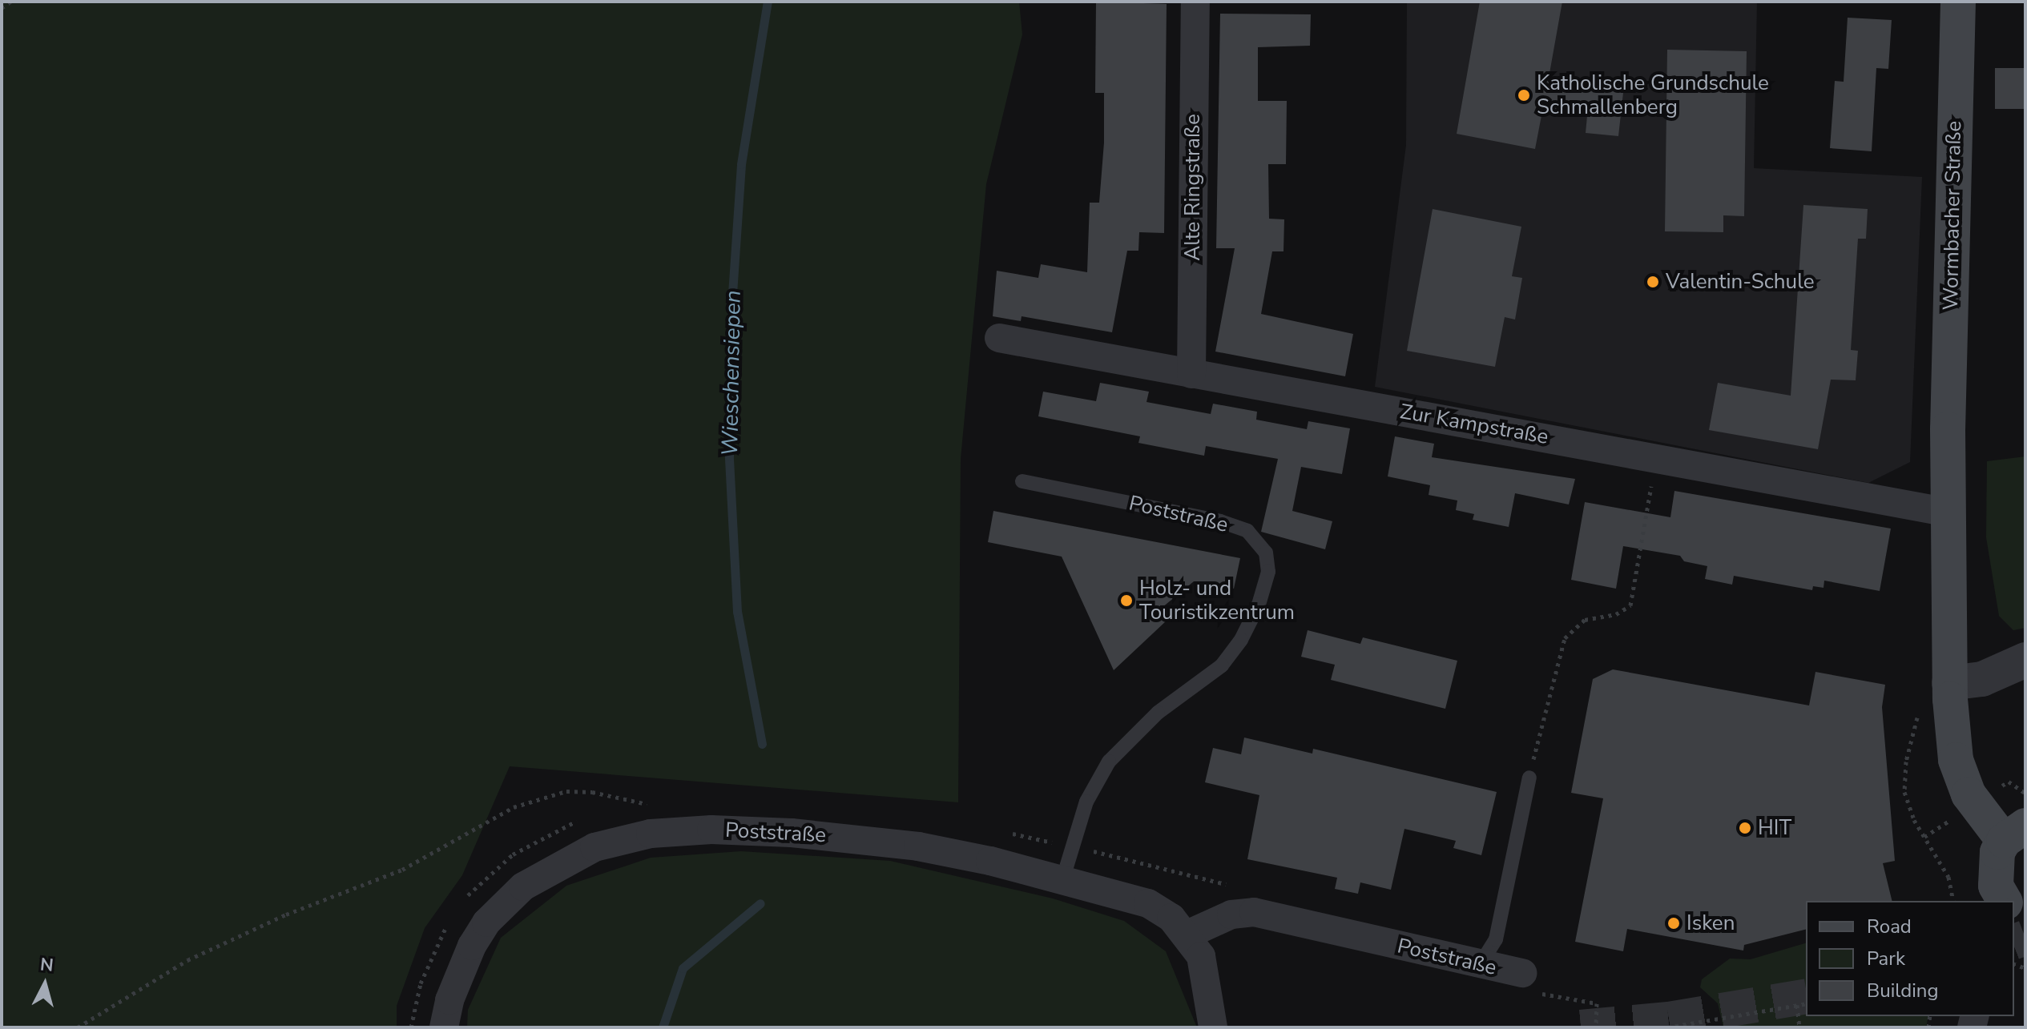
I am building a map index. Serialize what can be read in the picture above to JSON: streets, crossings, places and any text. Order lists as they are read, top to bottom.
{
  "streets": {
    "main road": ["Wormbacher Straße"],
    "street": ["Alte Ringstraße", "Zur Kampstraße", "Poststraße"]
  },
  "crossings": [
    ["Alte Ringstraße", "Zur Kampstraße"],
    ["Wormbacher Straße", "Zur Kampstraße"]
  ],
  "water": ["Wieschensiepen"],
  "places": [
    "Katholische Grundschule Schmallenberg",
    "Valentin-Schule",
    "Holz- und Touristikzentrum",
    "HIT",
    "Isken"
  ],
  "legend": ["Road", "Park", "Building"],
  "north": "top"
}
